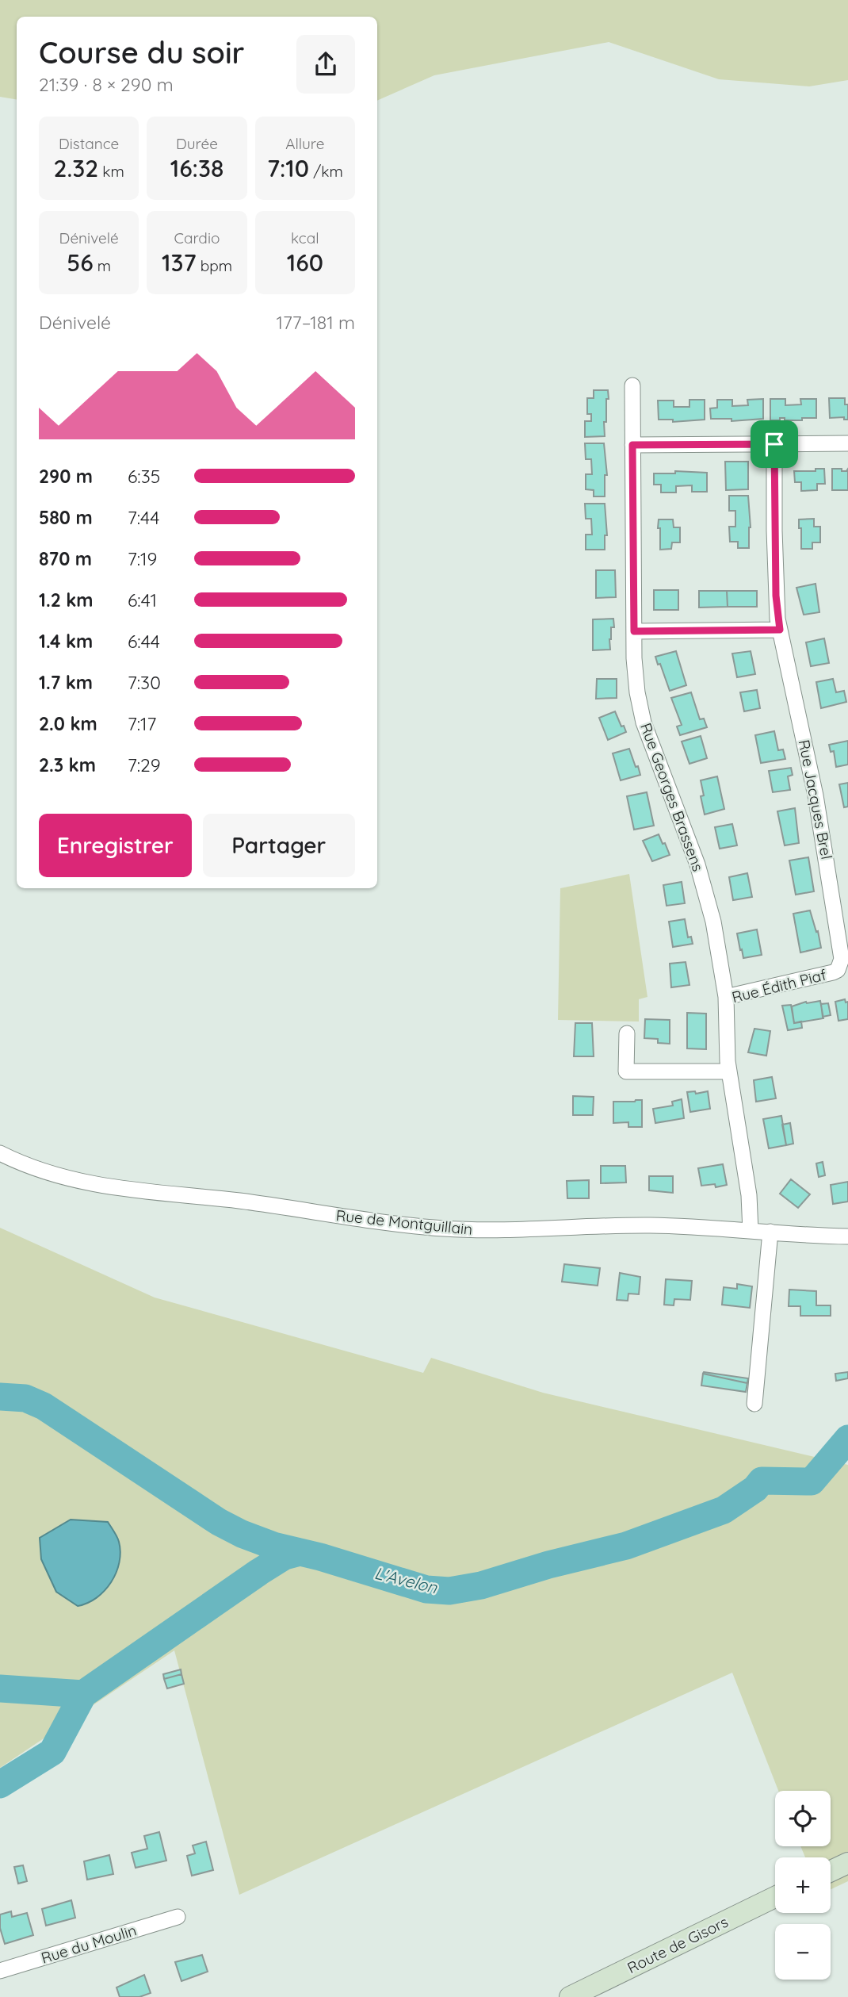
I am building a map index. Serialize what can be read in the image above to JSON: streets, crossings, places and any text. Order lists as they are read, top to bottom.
{
  "streets": {
    "main road": ["Route de Gisors"],
    "street": [
      "Rue Georges Brassens",
      "Rue Jacques Brel",
      "Rue Édith Piaf",
      "Rue de Montguillain",
      "Rue du Moulin"
    ]
  },
  "crossings": [
    ["Rue Georges Brassens", "Rue Édith Piaf"],
    ["Rue Jacques Brel", "Rue Édith Piaf"],
    ["Rue Édith Piaf", "Rue de Montguillain"]
  ],
  "water": ["L'Avelon"],
  "page": {
    "heading": ["Course du soir", "21:39 · 8 × 290 m"],
    "stats": [
      ["Distance", "2.32 km"],
      ["Durée", "16:38"],
      ["Allure", "7:10 /km"],
      ["Dénivelé", "56 m"],
      ["Cardio", "137 bpm"],
      ["kcal", "160"]
    ],
    "chart": ["Dénivelé", "177–181 m"],
    "list": [
      {
        "name": "290 m",
        "note": "6:35"
      },
      {
        "name": "580 m",
        "note": "7:44"
      },
      {
        "name": "870 m",
        "note": "7:19"
      },
      {
        "name": "1.2 km",
        "note": "6:41"
      },
      {
        "name": "1.4 km",
        "note": "6:44"
      },
      {
        "name": "1.7 km",
        "note": "7:30"
      },
      {
        "name": "2.0 km",
        "note": "7:17"
      },
      {
        "name": "2.3 km",
        "note": "7:29"
      }
    ],
    "buttons": ["Enregistrer", "Partager"],
    "map_buttons": ["+", "−"]
  }
}
